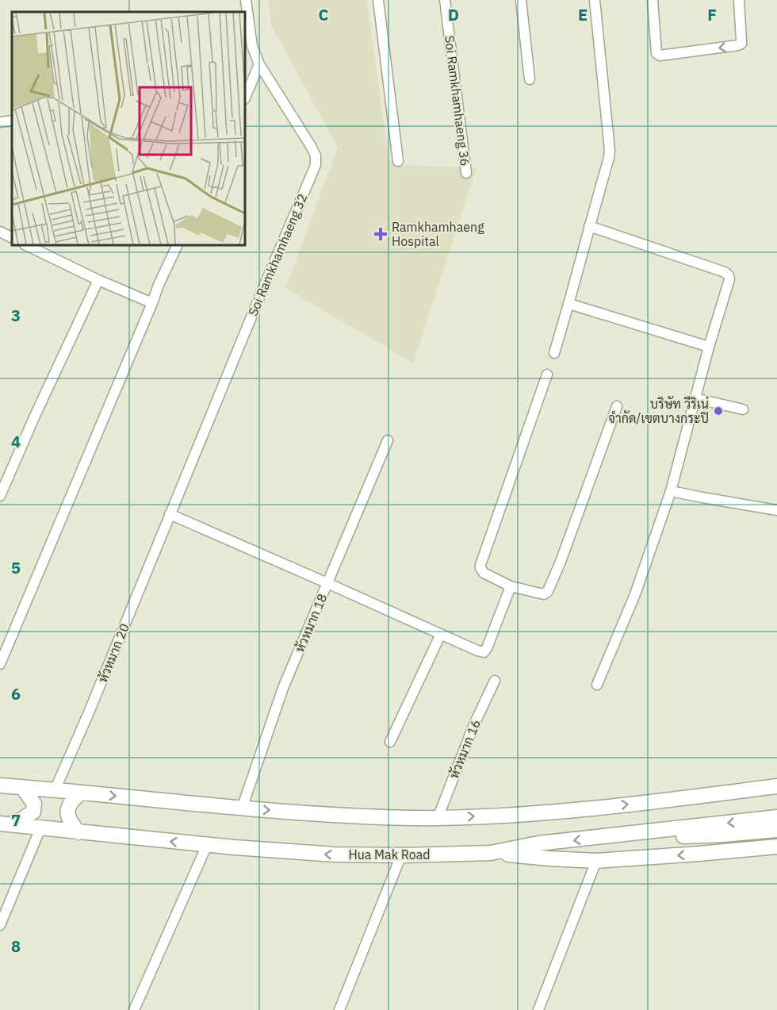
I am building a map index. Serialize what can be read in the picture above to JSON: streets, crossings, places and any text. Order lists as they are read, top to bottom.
{
  "streets": {
    "main road": ["Hua Mak Road"],
    "street": [
      "Soi Ramkhamhaeng 36",
      "Soi Ramkhamhaeng 32",
      "หัวหมาก 18",
      "หัวหมาก 20",
      "หัวหมาก 16"
    ]
  },
  "crossings": [
    ["Soi Ramkhamhaeng 32", "หัวหมาก 20"]
  ],
  "places": {
    "health": ["Ramkhamhaeng Hospital"],
    "other": ["บริษัท วีริเน่ จำกัด/เขตบางกระปิ"]
  },
  "grid": {
    "columns": [
      "C",
      "D",
      "E",
      "F"
    ],
    "rows": [
      "3",
      "4",
      "5",
      "6",
      "7",
      "8"
    ]
  }
}
